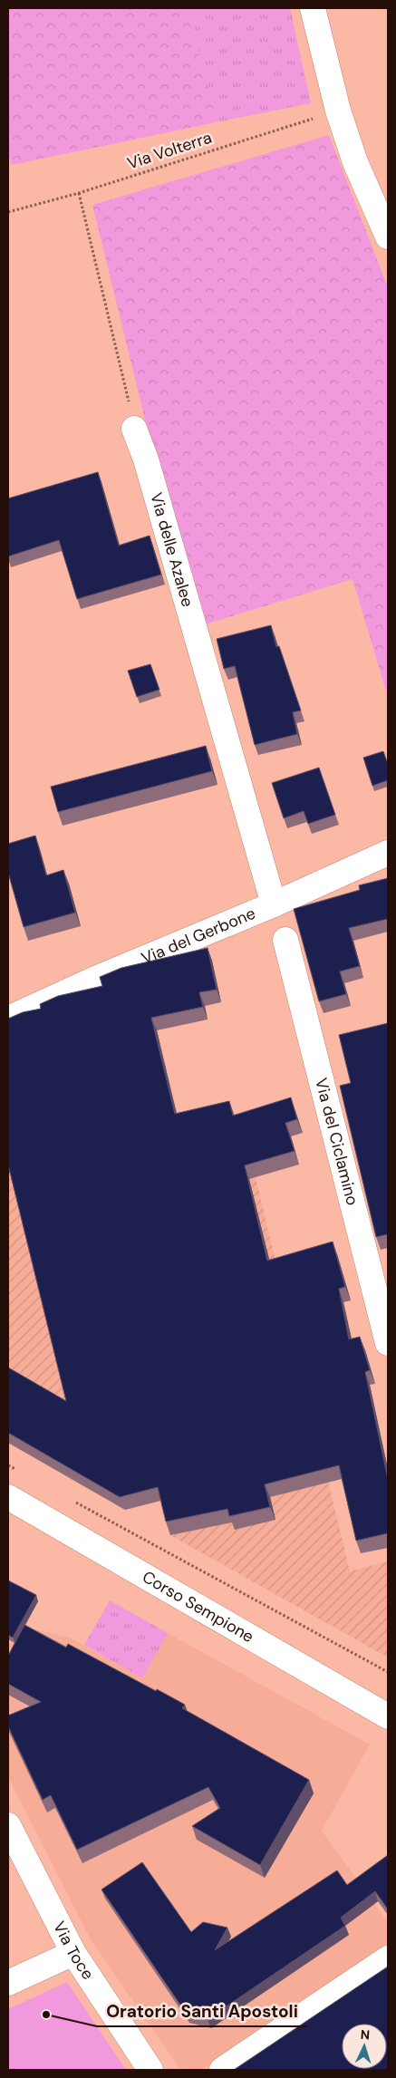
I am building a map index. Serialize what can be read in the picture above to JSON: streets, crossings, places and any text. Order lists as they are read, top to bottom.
{
  "streets": {
    "street": [
      "Via delle Azalee",
      "Via del Gerbone",
      "Via del Ciclamino",
      "Corso Sempione",
      "Via Toce"
    ],
    "path": ["Via Volterra"]
  },
  "crossings": [
    ["Via delle Azalee", "Via del Gerbone"]
  ],
  "places": ["Oratorio Santi Apostoli"],
  "north": "top"
}
